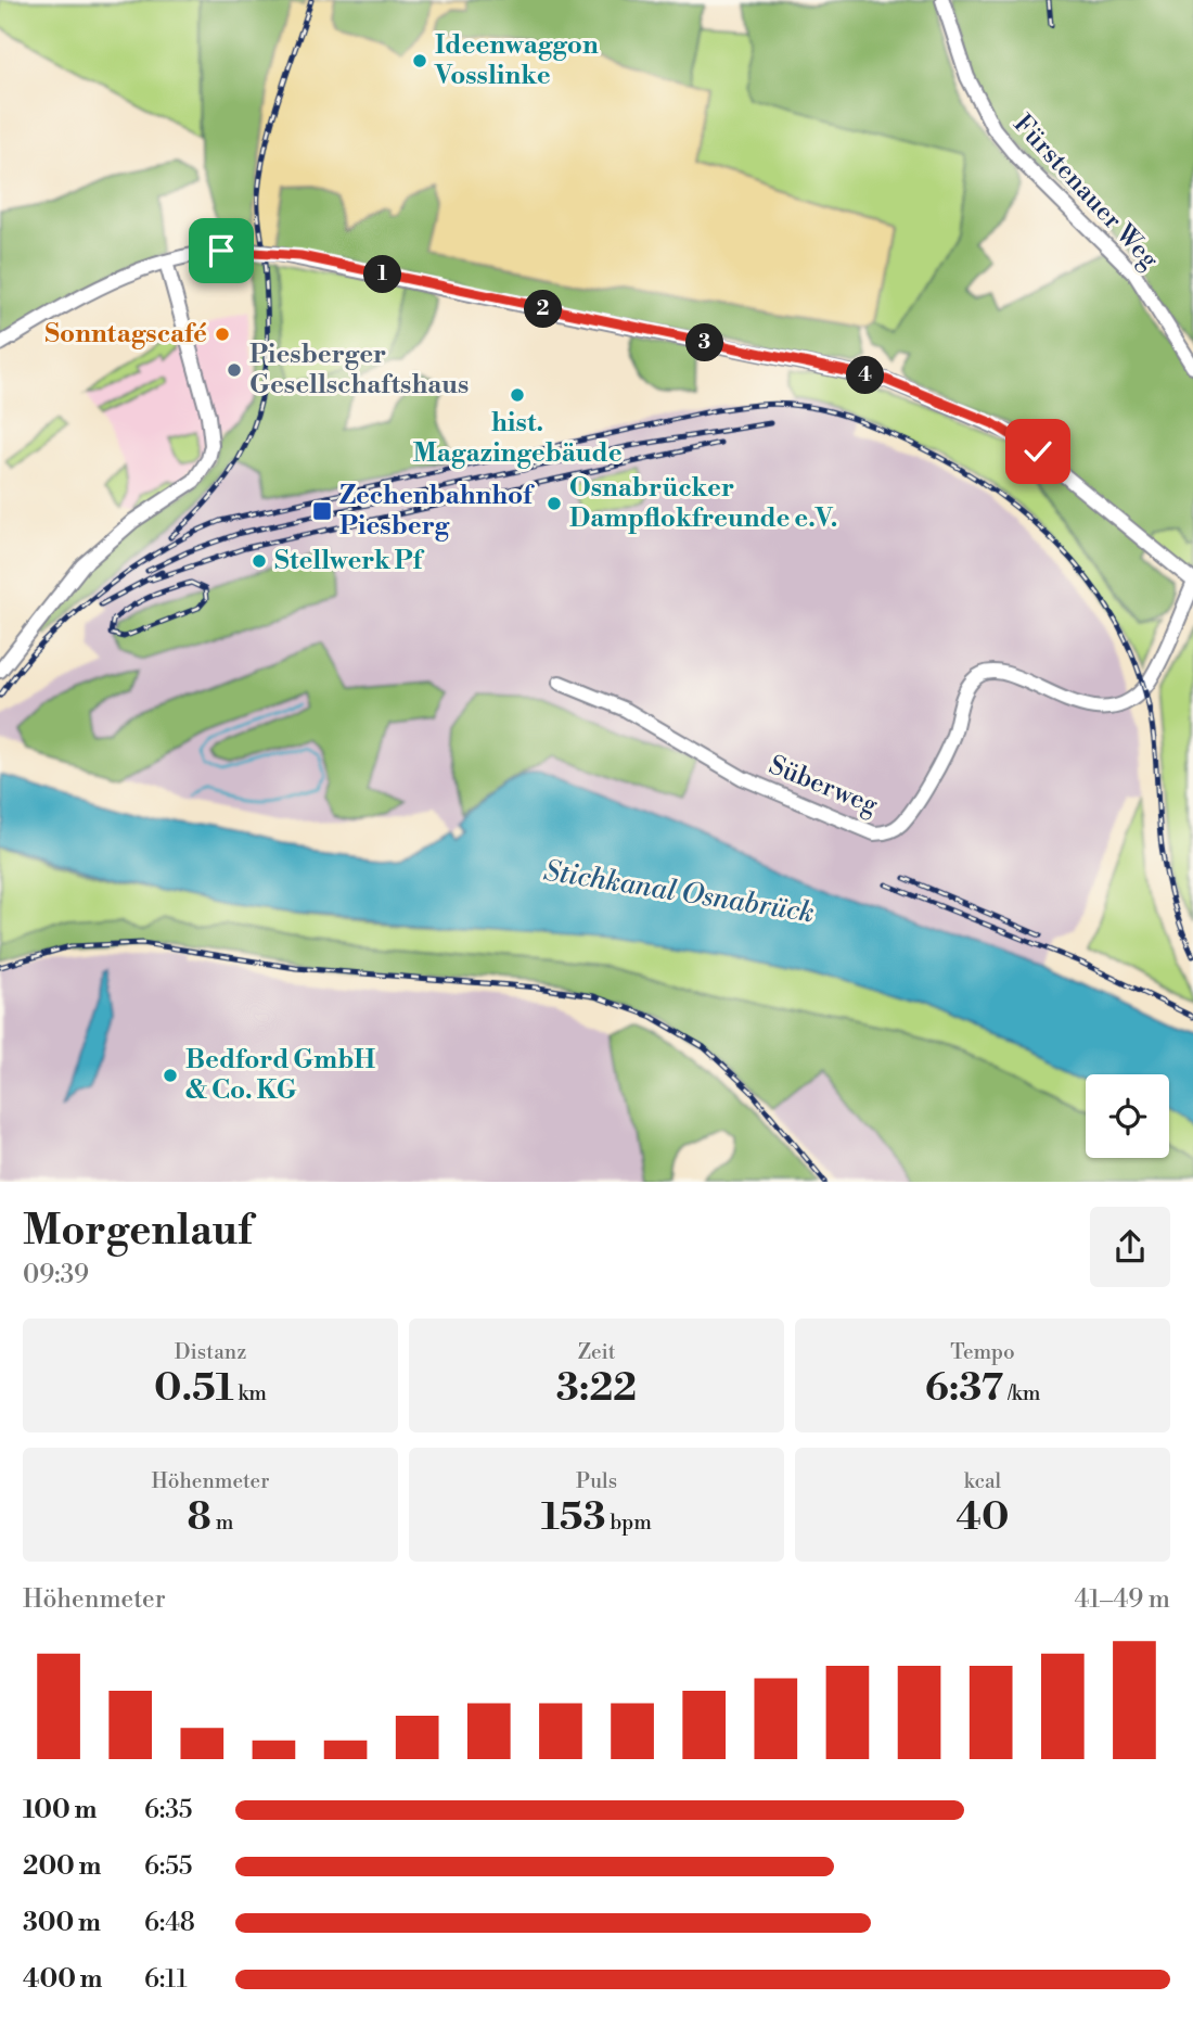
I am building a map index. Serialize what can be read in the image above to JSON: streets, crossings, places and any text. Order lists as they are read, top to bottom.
{
  "streets": {
    "street": ["Fürstenauer Weg", "Süberweg"]
  },
  "water": ["Stichkanal Osnabrück"],
  "places": {
    "other": [
      "Ideenwaggon Vosslinke",
      "Sonntagscafé",
      "Piesberger Gesellschaftshaus",
      "hist. Magazingebäude",
      "Osnabrücker Dampflokfreunde e.V.",
      "Stellwerk Pf",
      "Bedford GmbH & Co. KG"
    ],
    "transit": ["Zechenbahnhof Piesberg"]
  },
  "page": {
    "pins": [
      "1",
      "2",
      "3",
      "4"
    ],
    "heading": ["Morgenlauf", "09:39"],
    "stats": [
      ["Distanz", "0.51 km"],
      ["Zeit", "3:22"],
      ["Tempo", "6:37 /km"],
      ["Höhenmeter", "8 m"],
      ["Puls", "153 bpm"],
      ["kcal", "40"]
    ],
    "chart": ["Höhenmeter", "41–49 m"],
    "list": [
      {
        "name": "100 m",
        "note": "6:35"
      },
      {
        "name": "200 m",
        "note": "6:55"
      },
      {
        "name": "300 m",
        "note": "6:48"
      },
      {
        "name": "400 m",
        "note": "6:11"
      }
    ]
  }
}
